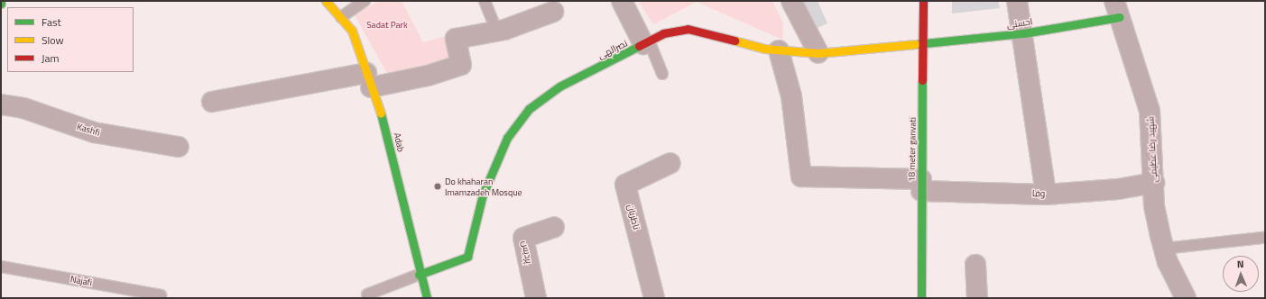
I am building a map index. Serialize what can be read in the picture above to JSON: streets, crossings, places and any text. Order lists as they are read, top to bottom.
{
  "streets": {
    "street": [
      "احسنی",
      "نصرالهی",
      "Kashfi",
      "Adab",
      "18 meter ganvati",
      "شهید رضا عظیمی",
      "وفا",
      "ناظریان",
      "پردیس"
    ],
    "lane": ["Najafi"]
  },
  "crossings": [
    ["احسنی", "نصرالهی"],
    ["احسنی", "18 meter ganvati"],
    ["احسنی", "شهید رضا عظیمی"],
    ["نصرالهی", "Adab"],
    ["نصرالهی", "18 meter ganvati"],
    ["نصرالهی", "وفا"],
    ["18 meter ganvati", "وفا"],
    ["شهید رضا عظیمی", "وفا"]
  ],
  "parks": ["Sadat Park"],
  "places": ["Do khaharan Imamzadeh Mosque"],
  "legend": ["Fast", "Slow", "Jam"],
  "north": "top"
}
